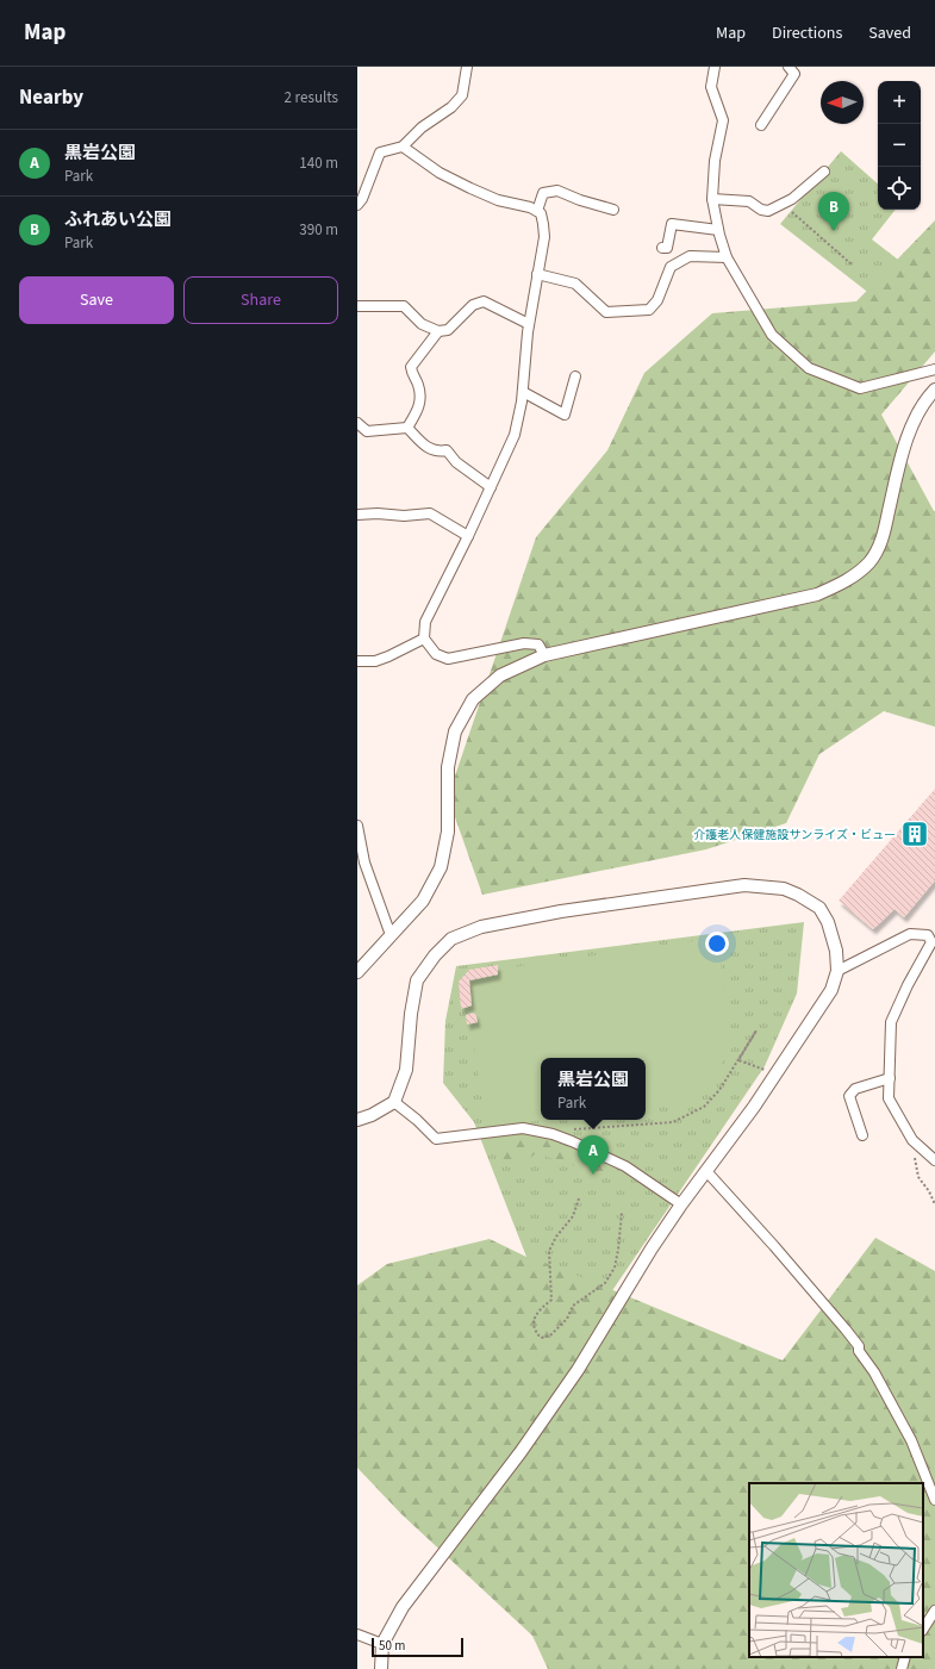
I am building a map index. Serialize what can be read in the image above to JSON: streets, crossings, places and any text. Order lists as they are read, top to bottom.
{
  "places": {
    "building": ["介護老人保健施設サンライズ・ビュー"]
  },
  "scale_bar": "50 m",
  "north": "left",
  "page": {
    "header": "Map",
    "nav": ["Map", "Directions", "Saved"],
    "heading": ["Nearby", "2 results"],
    "map_buttons": ["+", "−"],
    "list": [
      {
        "mark": "A",
        "name": "黒岩公園",
        "note": "Park",
        "value": "140 m"
      },
      {
        "mark": "B",
        "name": "ふれあい公園",
        "note": "Park",
        "value": "390 m"
      }
    ],
    "pins": ["B", "A"],
    "buttons": ["Save", "Share"],
    "popup": ["黒岩公園", "Park"],
    "scale": "50 m"
  }
}
